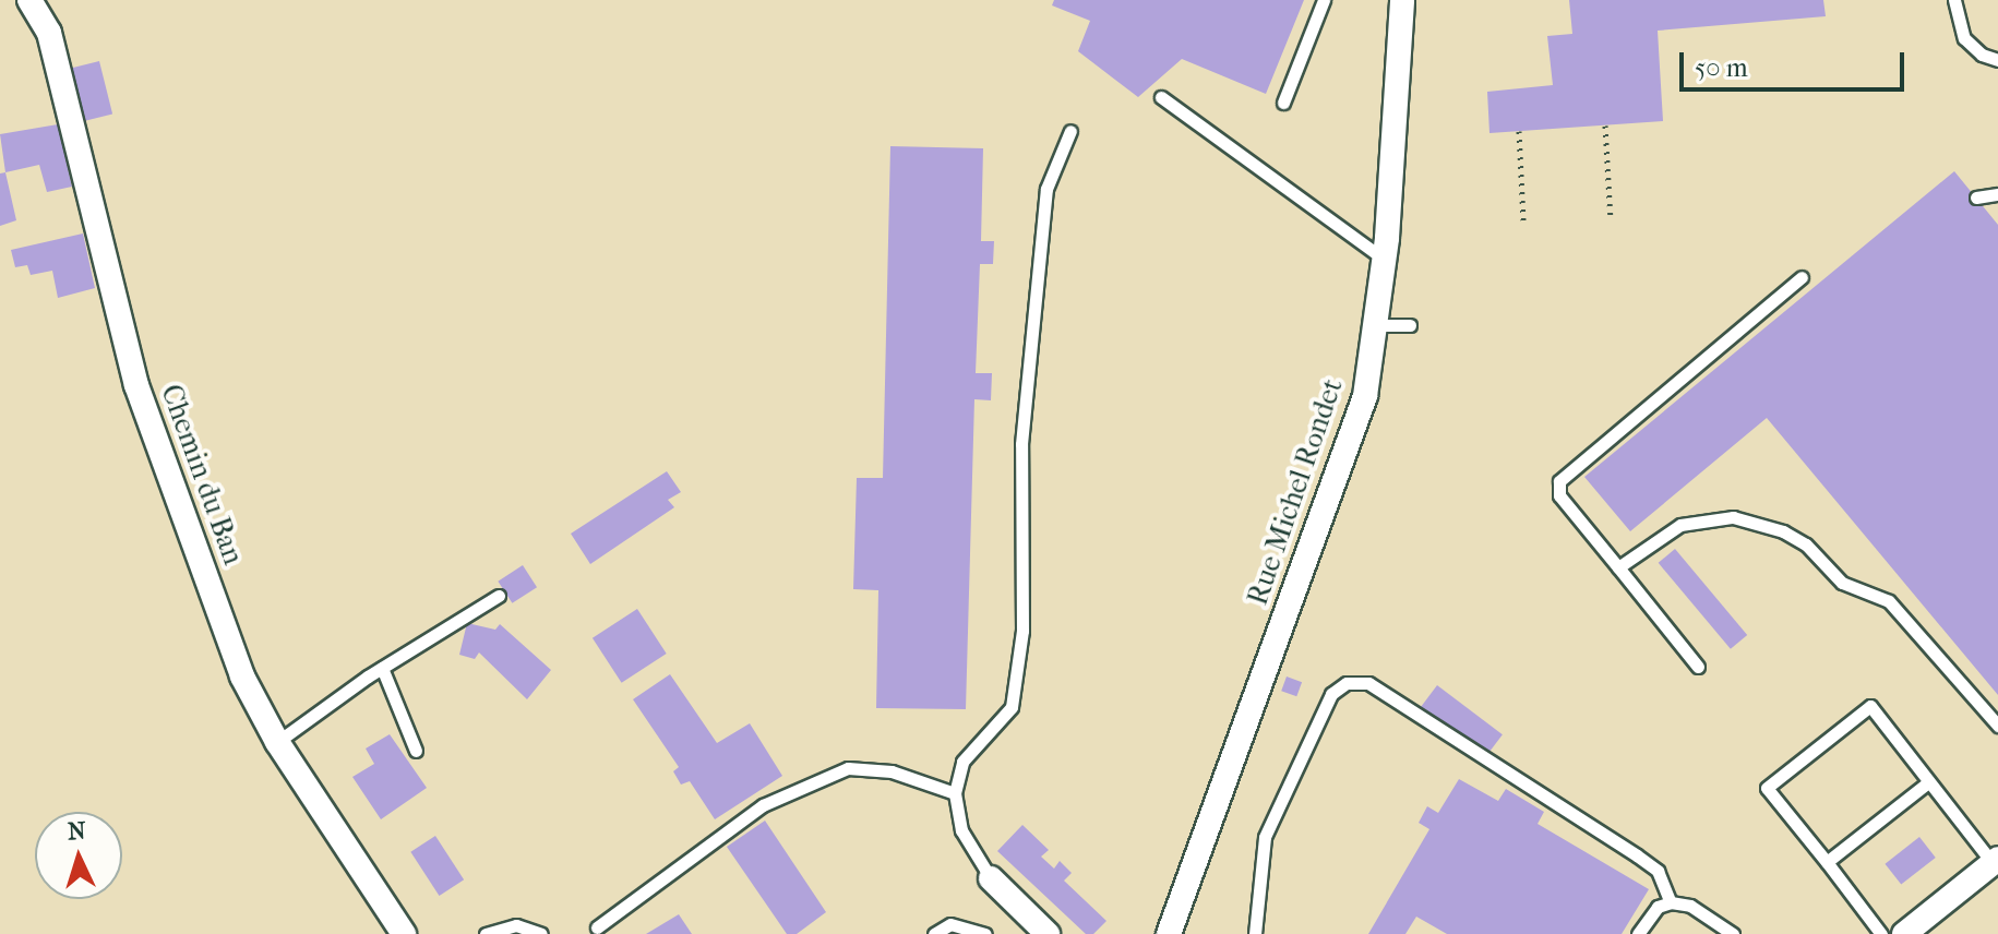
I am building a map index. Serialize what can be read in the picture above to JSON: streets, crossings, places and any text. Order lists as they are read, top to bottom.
{
  "streets": {
    "street": ["Chemin du Ban", "Rue Michel Rondet"]
  },
  "scale_bar": "50 m",
  "north": "top"
}
